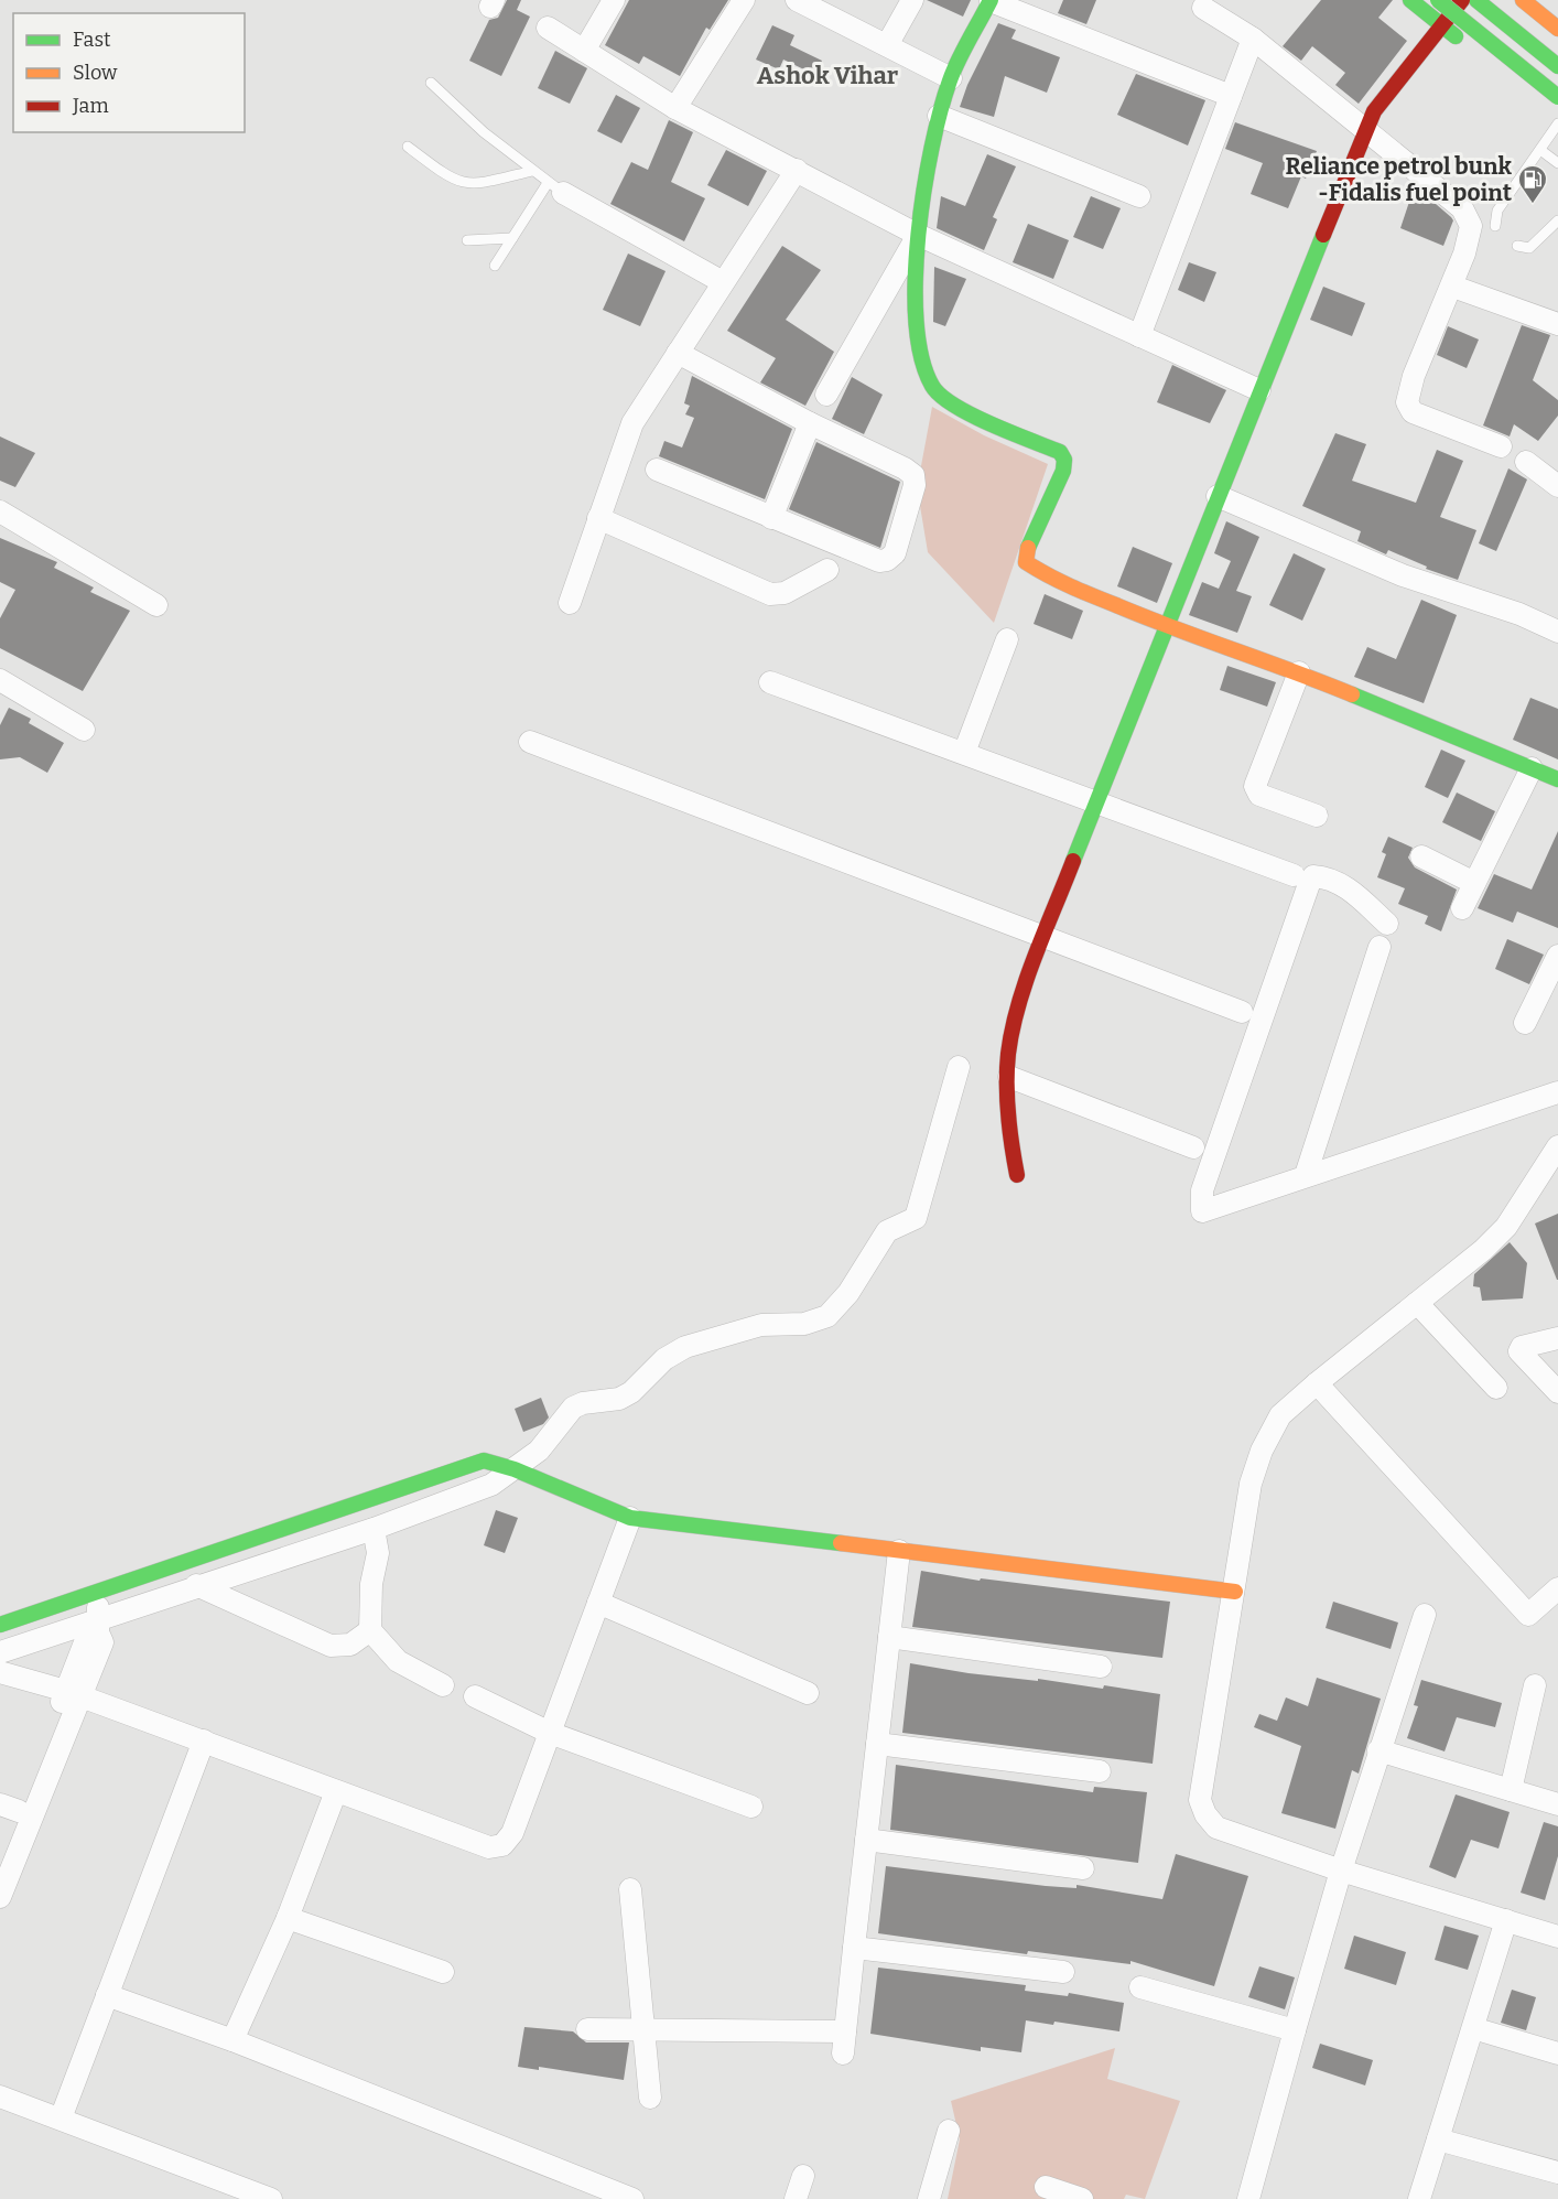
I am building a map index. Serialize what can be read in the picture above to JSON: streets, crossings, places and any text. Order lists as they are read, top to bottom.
{
  "districts": ["Ashok Vihar"],
  "places": {
    "fuel station": ["Reliance petrol bunk -Fidalis fuel point"]
  },
  "legend": ["Fast", "Slow", "Jam"]
}
